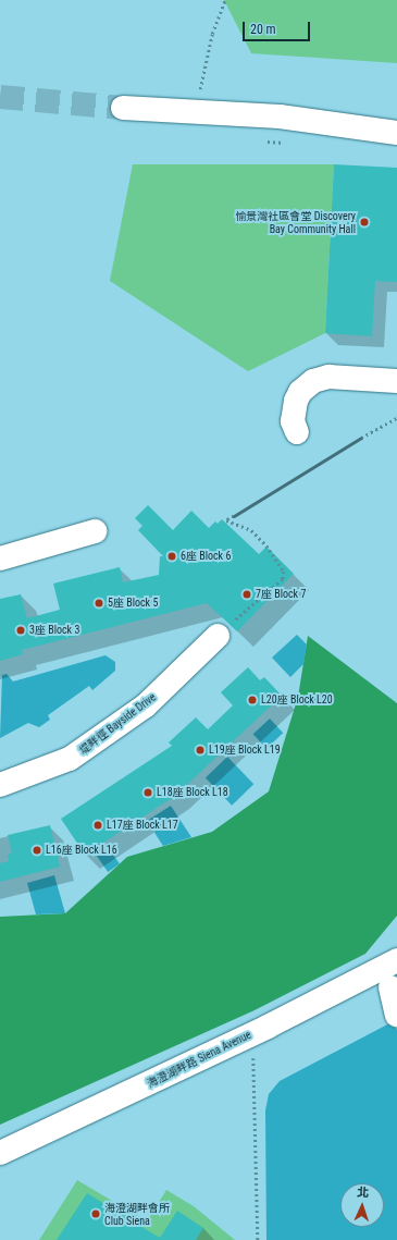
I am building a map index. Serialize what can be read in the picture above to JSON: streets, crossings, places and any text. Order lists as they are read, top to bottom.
{
  "streets": {
    "street": ["堤畔徑 Bayside Drive", "海澄湖畔路 Siena Avenue"]
  },
  "places": [
    "愉景灣社區會堂 Discovery Bay Community Hall",
    "6座 Block 6",
    "7座 Block 7",
    "5座 Block 5",
    "3座 Block 3",
    "L20座 Block L20",
    "L19座 Block L19",
    "L18座 Block L18",
    "L17座 Block L17",
    "L16座 Block L16",
    "海澄湖畔會所 Club Siena"
  ],
  "scale_bar": "20 m",
  "north": "top"
}
